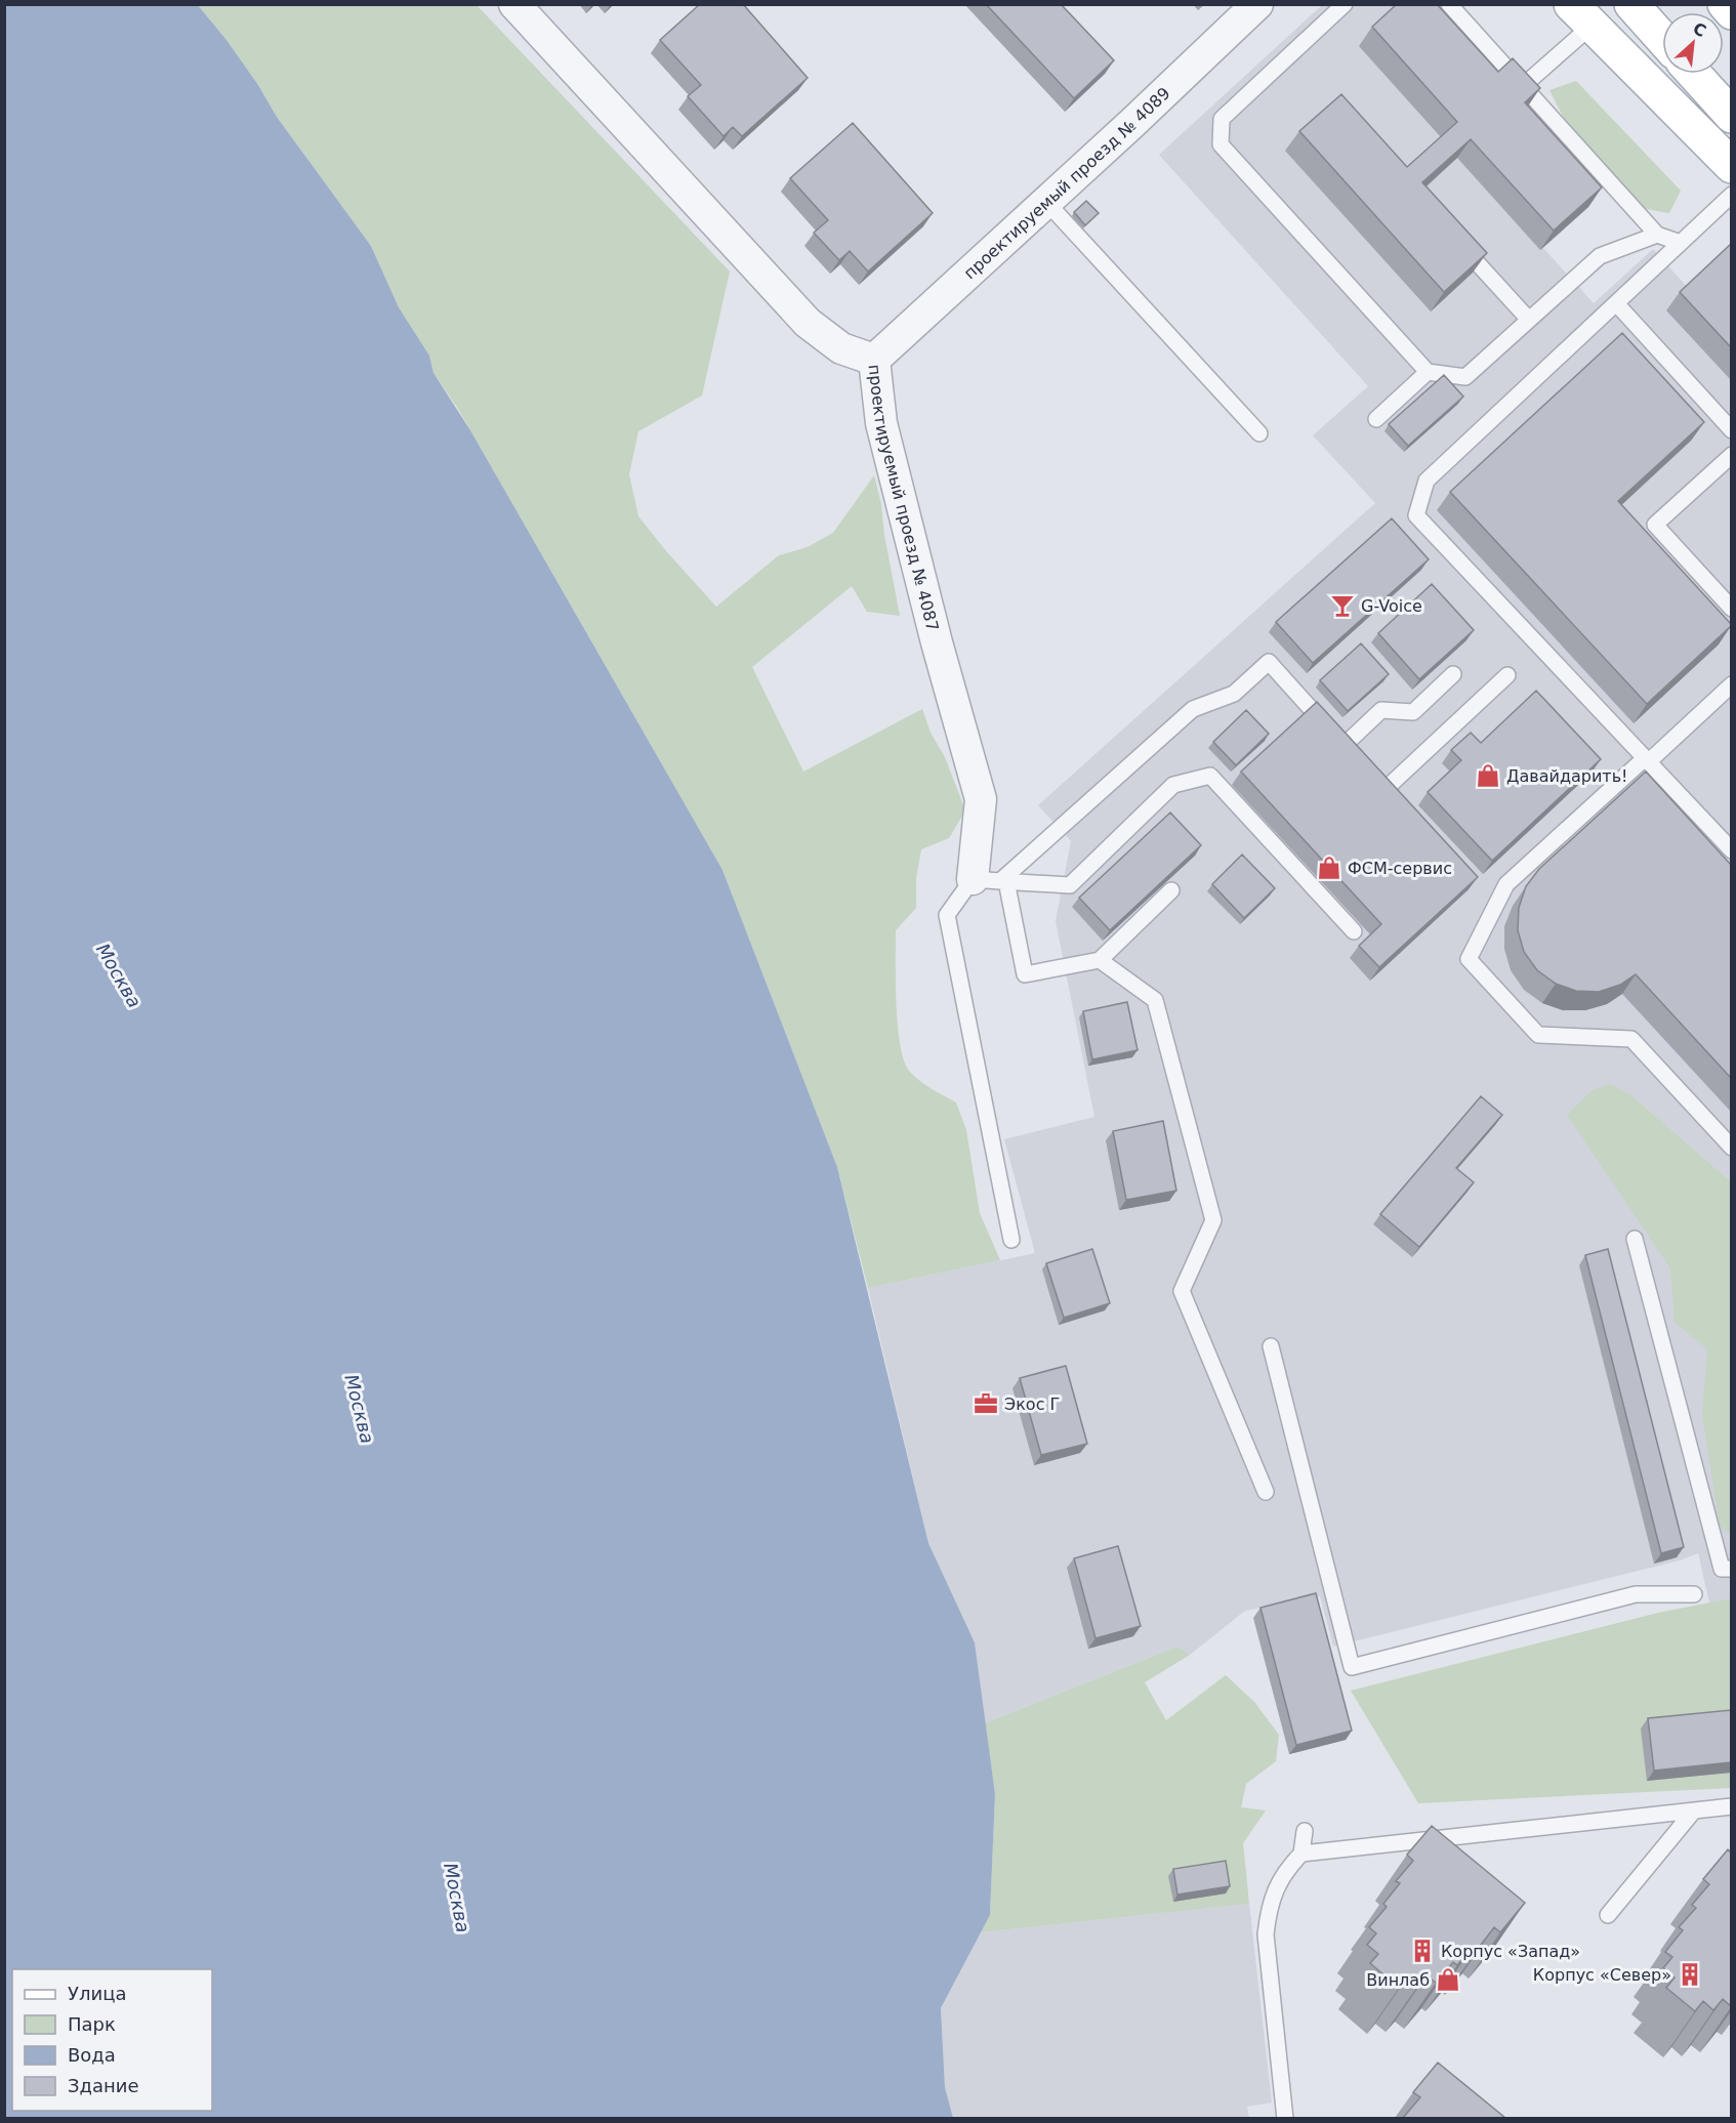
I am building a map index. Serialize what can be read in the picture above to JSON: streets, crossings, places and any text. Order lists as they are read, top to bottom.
{
  "streets": {
    "street": ["проектируемый проезд № 4089", "проектируемый проезд № 4087"]
  },
  "crossings": [
    ["проектируемый проезд № 4089", "проектируемый проезд № 4087"]
  ],
  "water": ["Москва"],
  "places": {
    "bar": ["G-Voice"],
    "shop": ["Давайдарить!", "ФСМ-сервис", "Винлаб"],
    "office": ["Экос Г"],
    "building": ["Корпус «Запад»", "Корпус «Север»"]
  },
  "legend": [
    "Улица",
    "Парк",
    "Вода",
    "Здание"
  ],
  "north": "top right"
}
